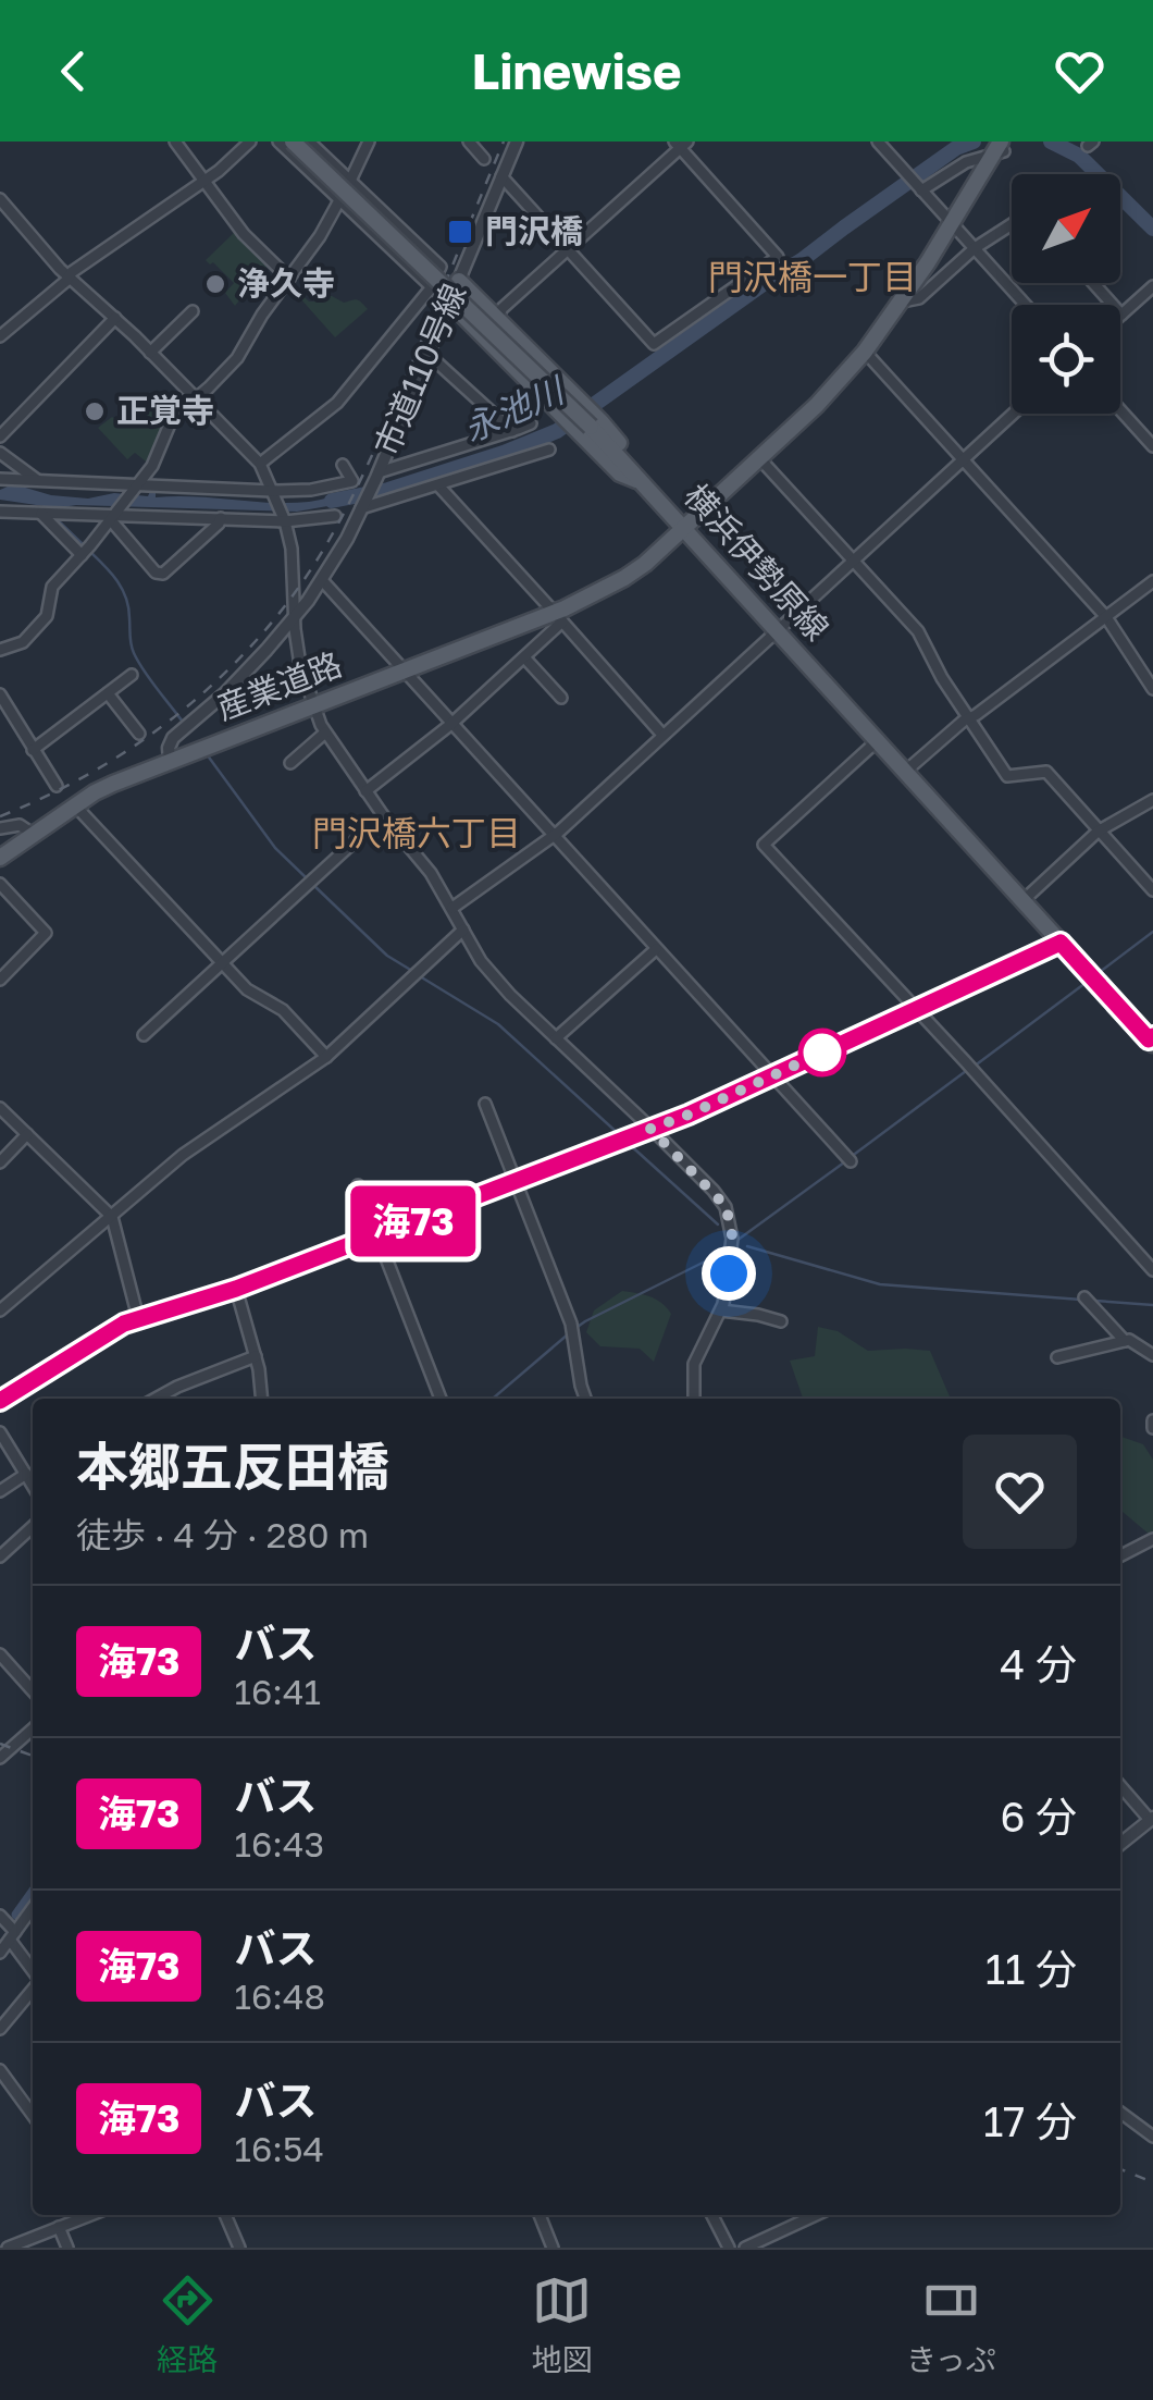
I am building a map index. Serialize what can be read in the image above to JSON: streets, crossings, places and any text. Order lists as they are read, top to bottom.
{
  "streets": {
    "main road": ["横浜伊勢原線", "産業道路"],
    "street": ["市道110号線"]
  },
  "crossings": [
    ["横浜伊勢原線", "産業道路"]
  ],
  "districts": ["門沢橋一丁目", "門沢橋六丁目"],
  "water": ["永池川"],
  "places": {
    "transit": ["門沢橋"],
    "other": ["浄久寺", "正覚寺"]
  },
  "lines": ["bus line 海73"],
  "north": "top right",
  "page": {
    "header": "Linewise",
    "on_map": "海73",
    "heading": ["本郷五反田橋", "徒歩 · 4 分 · 280 m"],
    "list": [
      {
        "mark": "海73",
        "name": "バス",
        "note": "16:41",
        "value": "4 分"
      },
      {
        "mark": "海73",
        "name": "バス",
        "note": "16:43",
        "value": "6 分"
      },
      {
        "mark": "海73",
        "name": "バス",
        "note": "16:48",
        "value": "11 分"
      },
      {
        "mark": "海73",
        "name": "バス",
        "note": "16:54",
        "value": "17 分"
      }
    ],
    "tabs": ["経路", "地図", "きっぷ"]
  }
}
